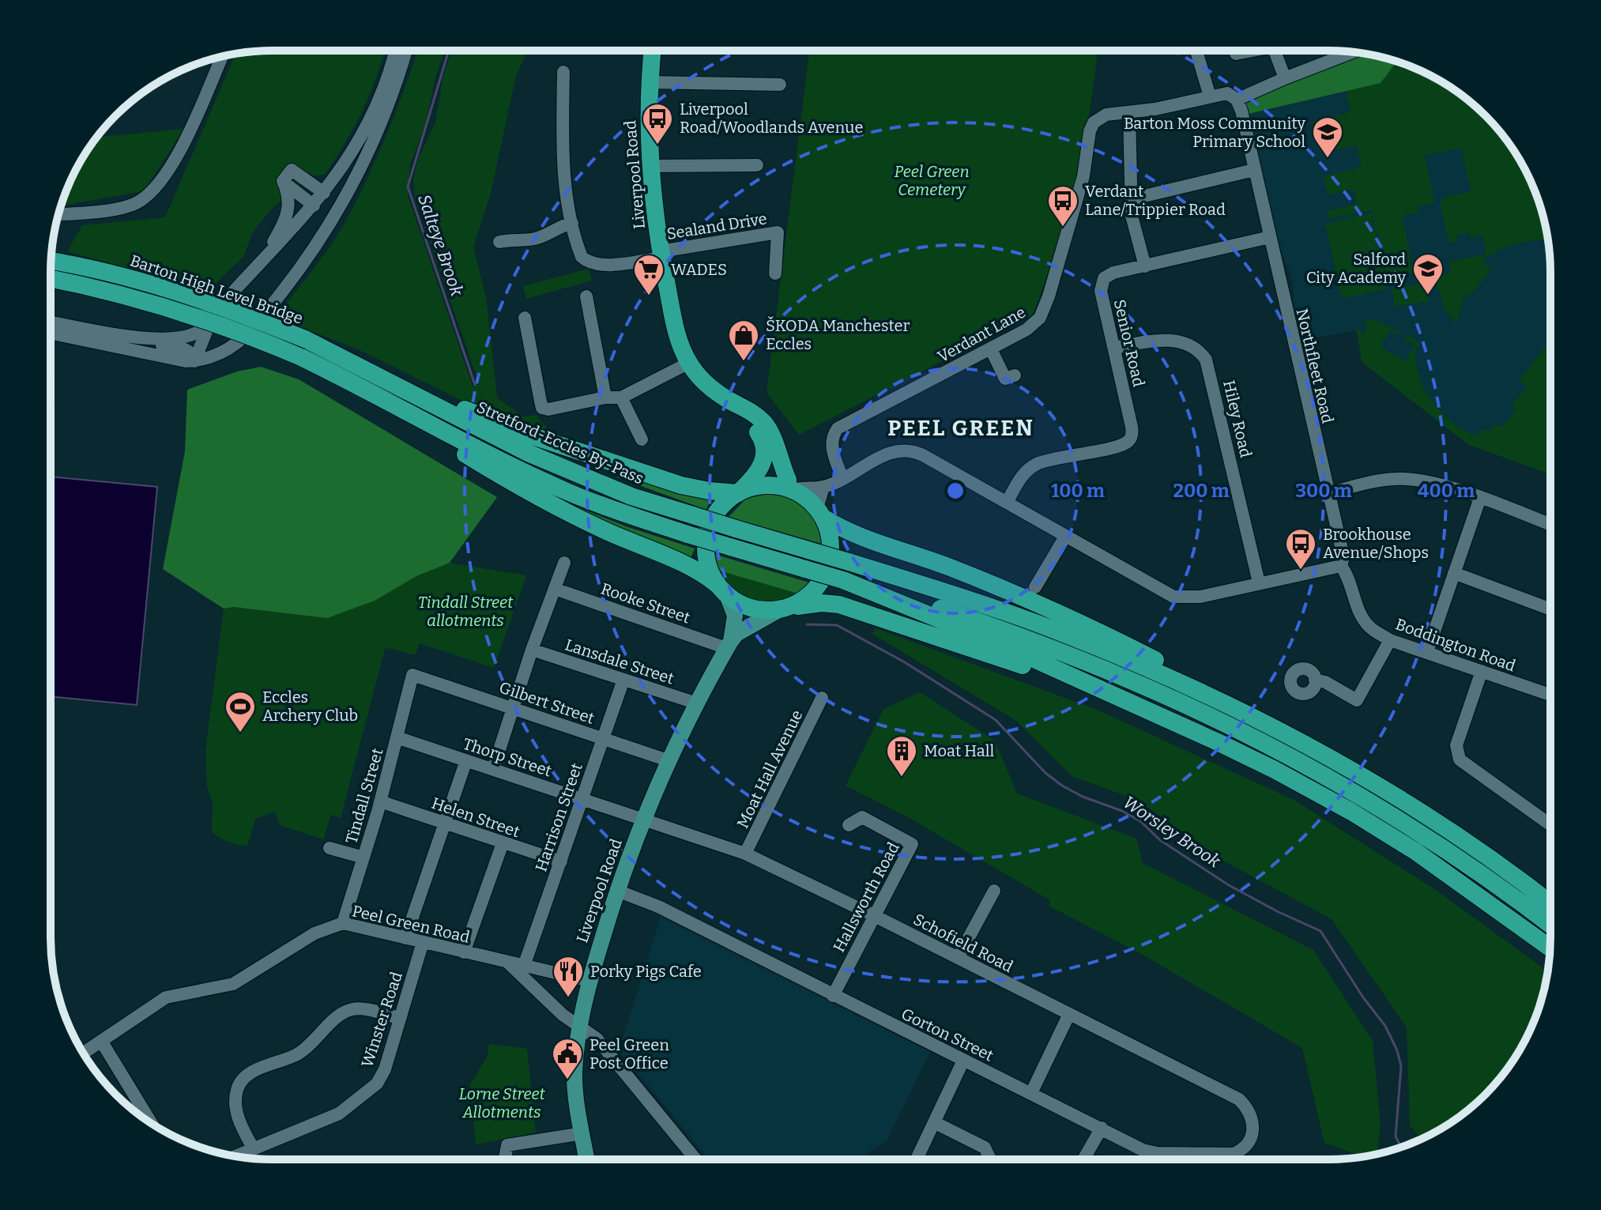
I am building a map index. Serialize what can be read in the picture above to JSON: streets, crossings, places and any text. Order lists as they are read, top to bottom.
{
  "streets": {
    "highway": ["Liverpool Road", "Barton High Level Bridge", "Stretford-Eccles By-Pass"],
    "street": [
      "Sealand Drive",
      "Verdant Lane",
      "Senior Road",
      "Northfleet Road",
      "Hiley Road",
      "Rooke Street",
      "Boddington Road",
      "Lansdale Street",
      "Gilbert Street",
      "Thorp Street",
      "Moat Hall Avenue",
      "Tindall Street",
      "Helen Street",
      "Harrison Street",
      "Hallsworth Road",
      "Peel Green Road",
      "Schofield Road",
      "Winster Road",
      "Gorton Street"
    ]
  },
  "crossings": [
    ["Liverpool Road", "Sealand Drive"],
    ["Liverpool Road", "Rooke Street"],
    ["Liverpool Road", "Lansdale Street"],
    ["Liverpool Road", "Gilbert Street"],
    ["Liverpool Road", "Thorp Street"],
    ["Liverpool Road", "Peel Green Road"],
    ["Liverpool Road", "Schofield Road"],
    ["Liverpool Road", "Gorton Street"],
    ["Barton High Level Bridge", "Stretford-Eccles By-Pass"],
    ["Verdant Lane", "Northfleet Road"],
    ["Senior Road", "Northfleet Road"],
    ["Senior Road", "Hiley Road"],
    ["Northfleet Road", "Boddington Road"],
    ["Lansdale Street", "Harrison Street"],
    ["Gilbert Street", "Tindall Street"],
    ["Gilbert Street", "Harrison Street"],
    ["Thorp Street", "Tindall Street"],
    ["Thorp Street", "Harrison Street"],
    ["Thorp Street", "Schofield Road"],
    ["Moat Hall Avenue", "Schofield Road"],
    ["Tindall Street", "Helen Street"],
    ["Tindall Street", "Peel Green Road"],
    ["Helen Street", "Harrison Street"],
    ["Harrison Street", "Peel Green Road"],
    ["Hallsworth Road", "Schofield Road"],
    ["Hallsworth Road", "Gorton Street"],
    ["Peel Green Road", "Winster Road"],
    ["Schofield Road", "Gorton Street"]
  ],
  "districts": ["PEEL GREEN"],
  "water": ["Salteye Brook", "Worsley Brook"],
  "parks": ["Peel Green Cemetery", "Tindall Street allotments", "Lorne Street Allotments"],
  "places": {
    "bus stop": ["Liverpool Road/Woodlands Avenue", "Verdant Lane/Trippier Road", "Brookhouse Avenue/Shops"],
    "school or university": ["Barton Moss Community Primary School", "Salford City Academy"],
    "supermarket": ["WADES"],
    "shop": ["ŠKODA Manchester Eccles"],
    "sports": ["Eccles Archery Club"],
    "building": ["Moat Hall"],
    "restaurant": ["Porky Pigs Cafe"],
    "public building": ["Peel Green Post Office"]
  },
  "rings": [
    "100 m",
    "200 m",
    "300 m",
    "400 m"
  ]
}
